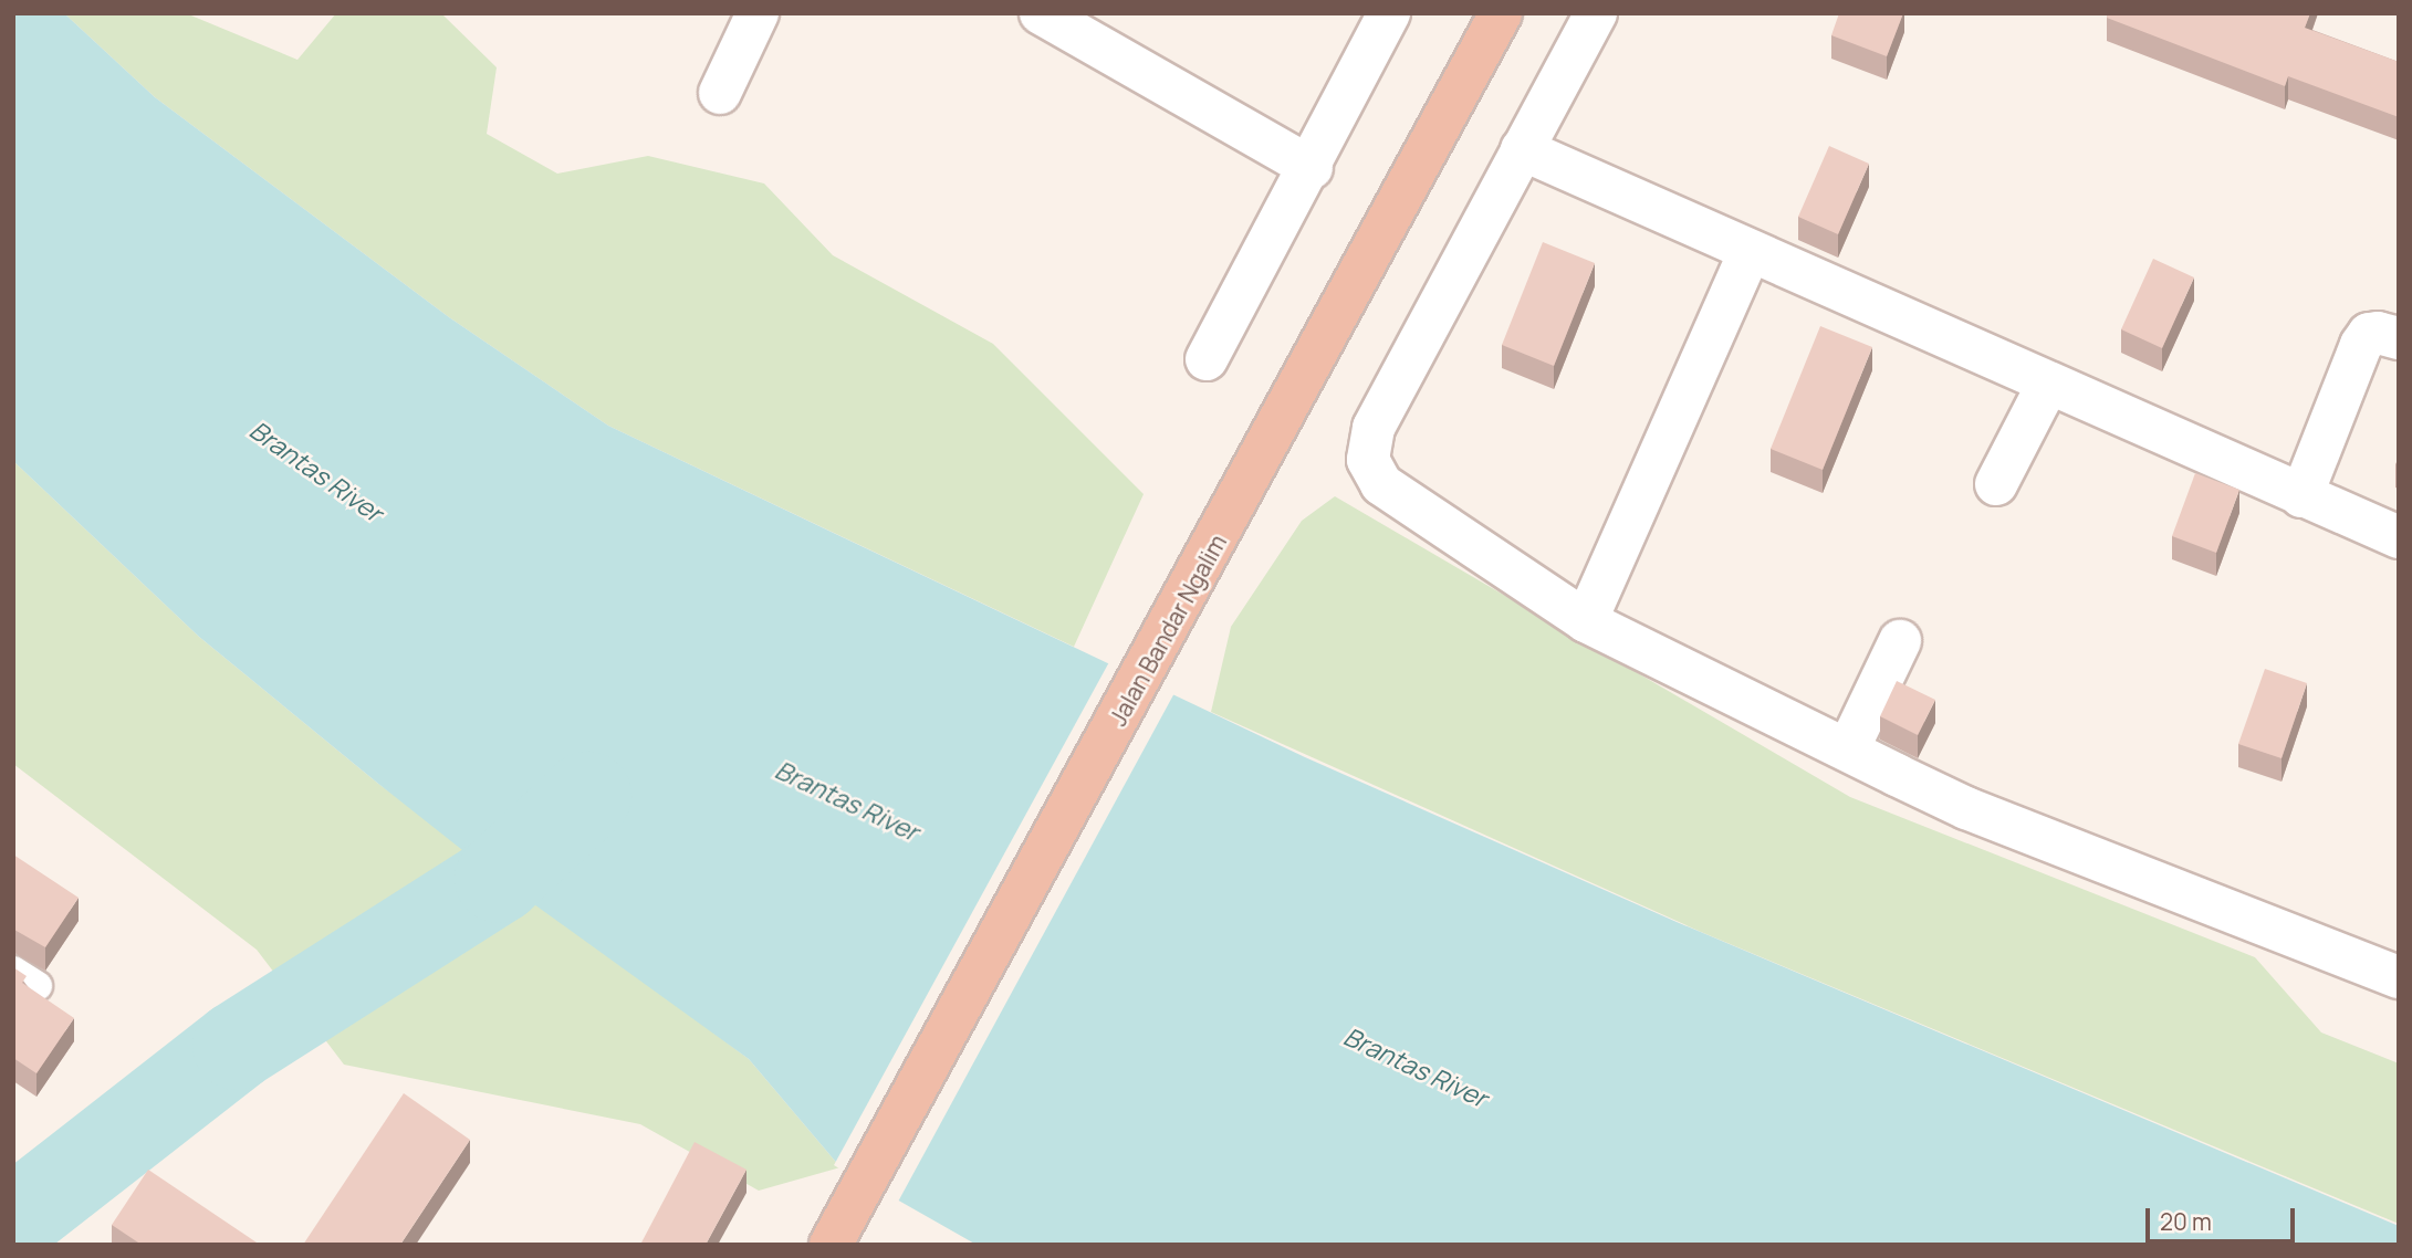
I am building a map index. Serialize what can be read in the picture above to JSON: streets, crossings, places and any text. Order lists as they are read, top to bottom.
{
  "streets": {
    "highway": ["Jalan Bandar Ngalim"]
  },
  "water": ["Brantas River"],
  "scale_bar": "20 m"
}
